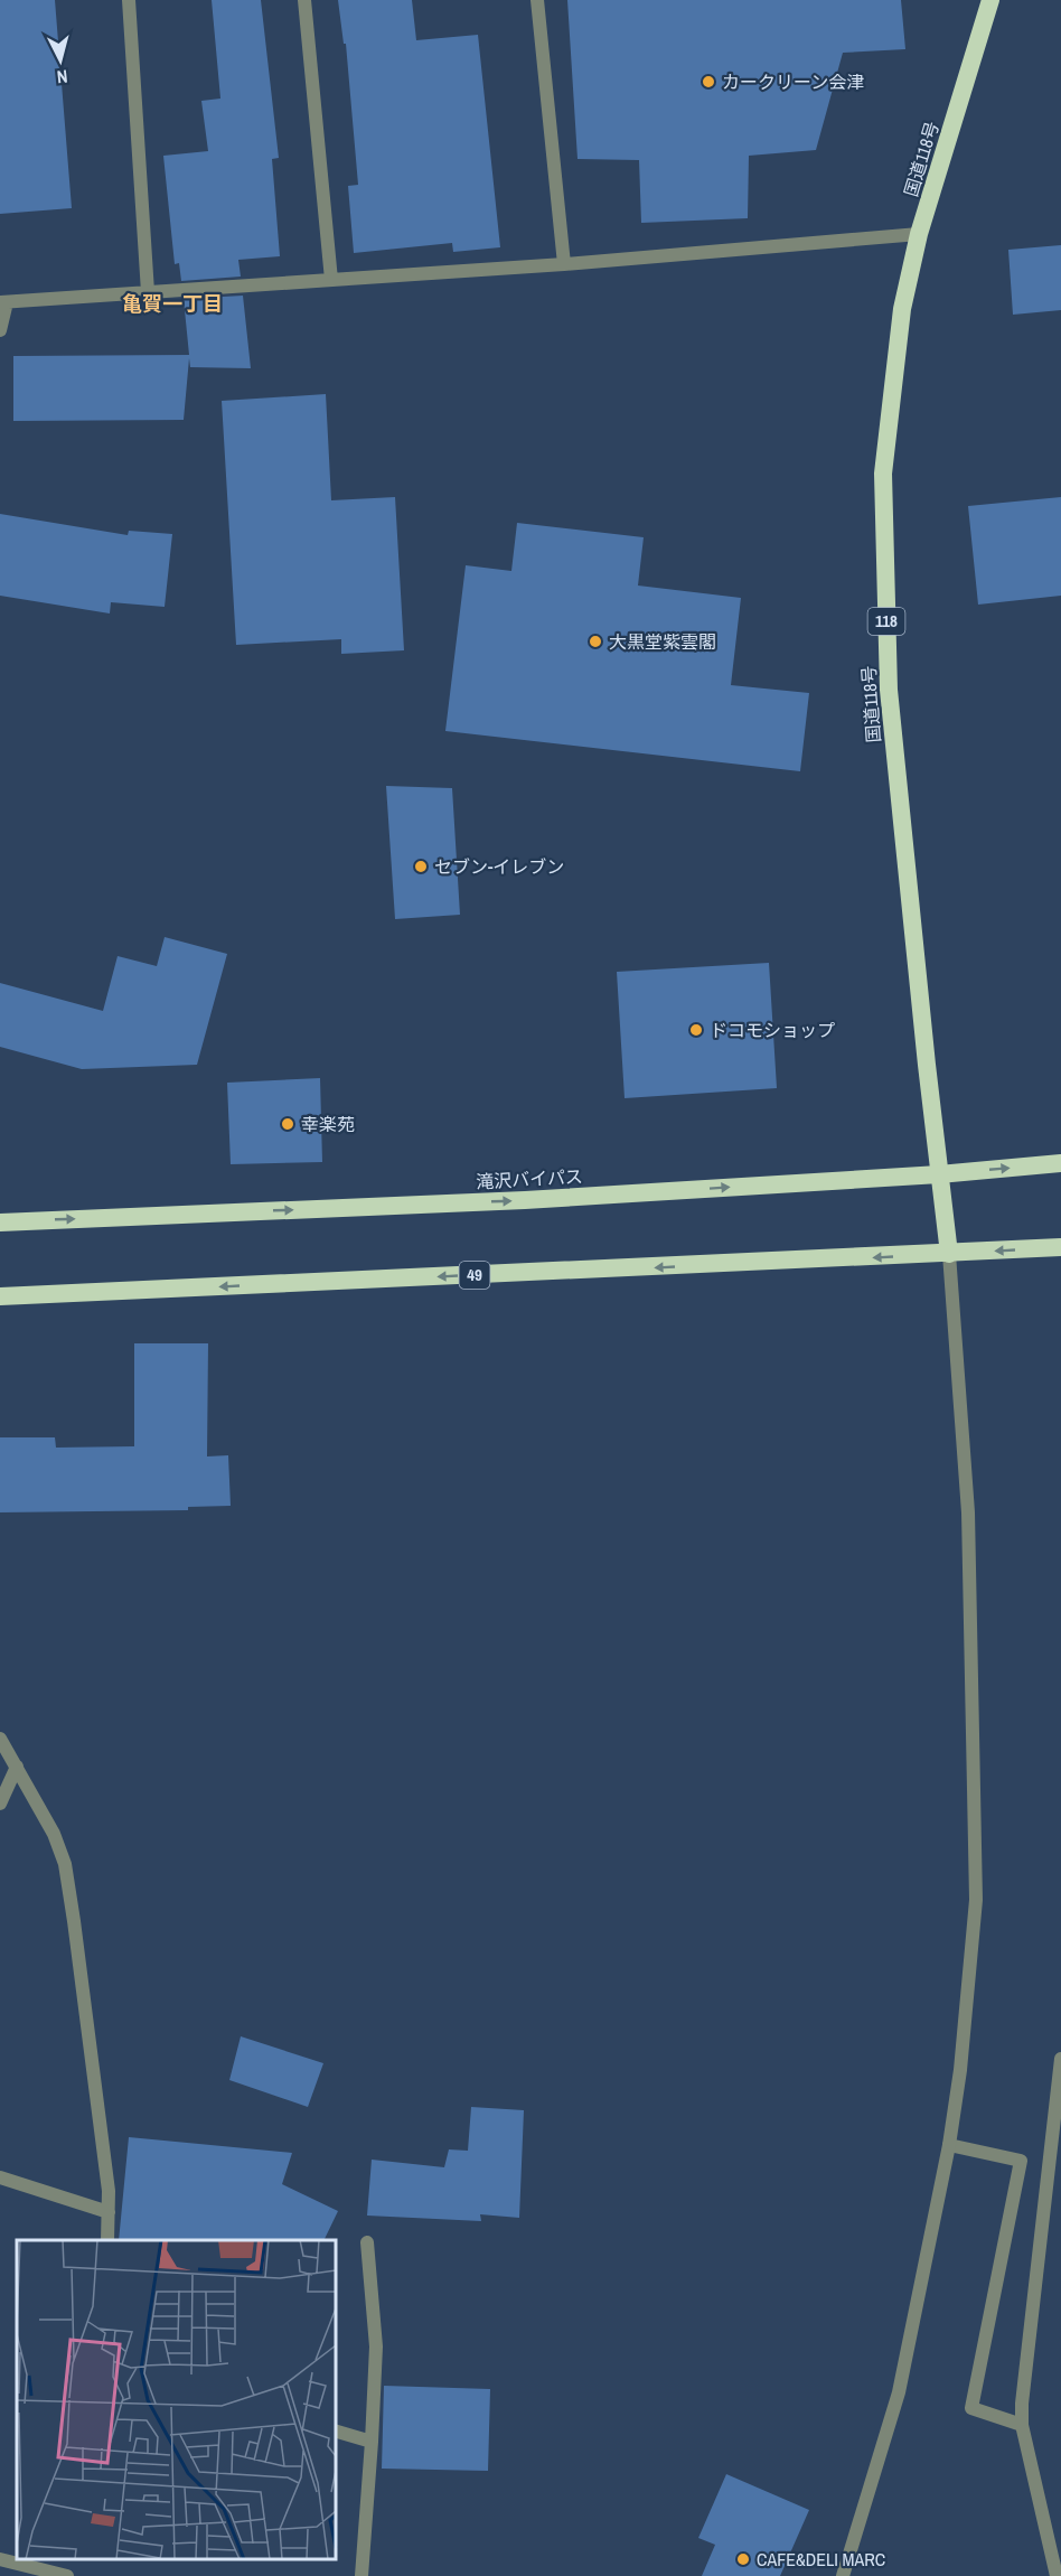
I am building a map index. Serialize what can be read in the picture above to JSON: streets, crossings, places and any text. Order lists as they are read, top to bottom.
{
  "streets": {
    "highway": [
      "国道118号",
      "118",
      "滝沢バイパス",
      "49"
    ]
  },
  "crossings": [
    ["国道118号", "滝沢バイパス"],
    ["国道118号", "49"]
  ],
  "districts": ["亀賀一丁目"],
  "places": [
    "カークリーン会津",
    "大黒堂紫雲閣",
    "セブン-イレブン",
    "ドコモショップ",
    "幸楽苑",
    "CAFE&DELI MARC"
  ],
  "north": "bottom"
}
